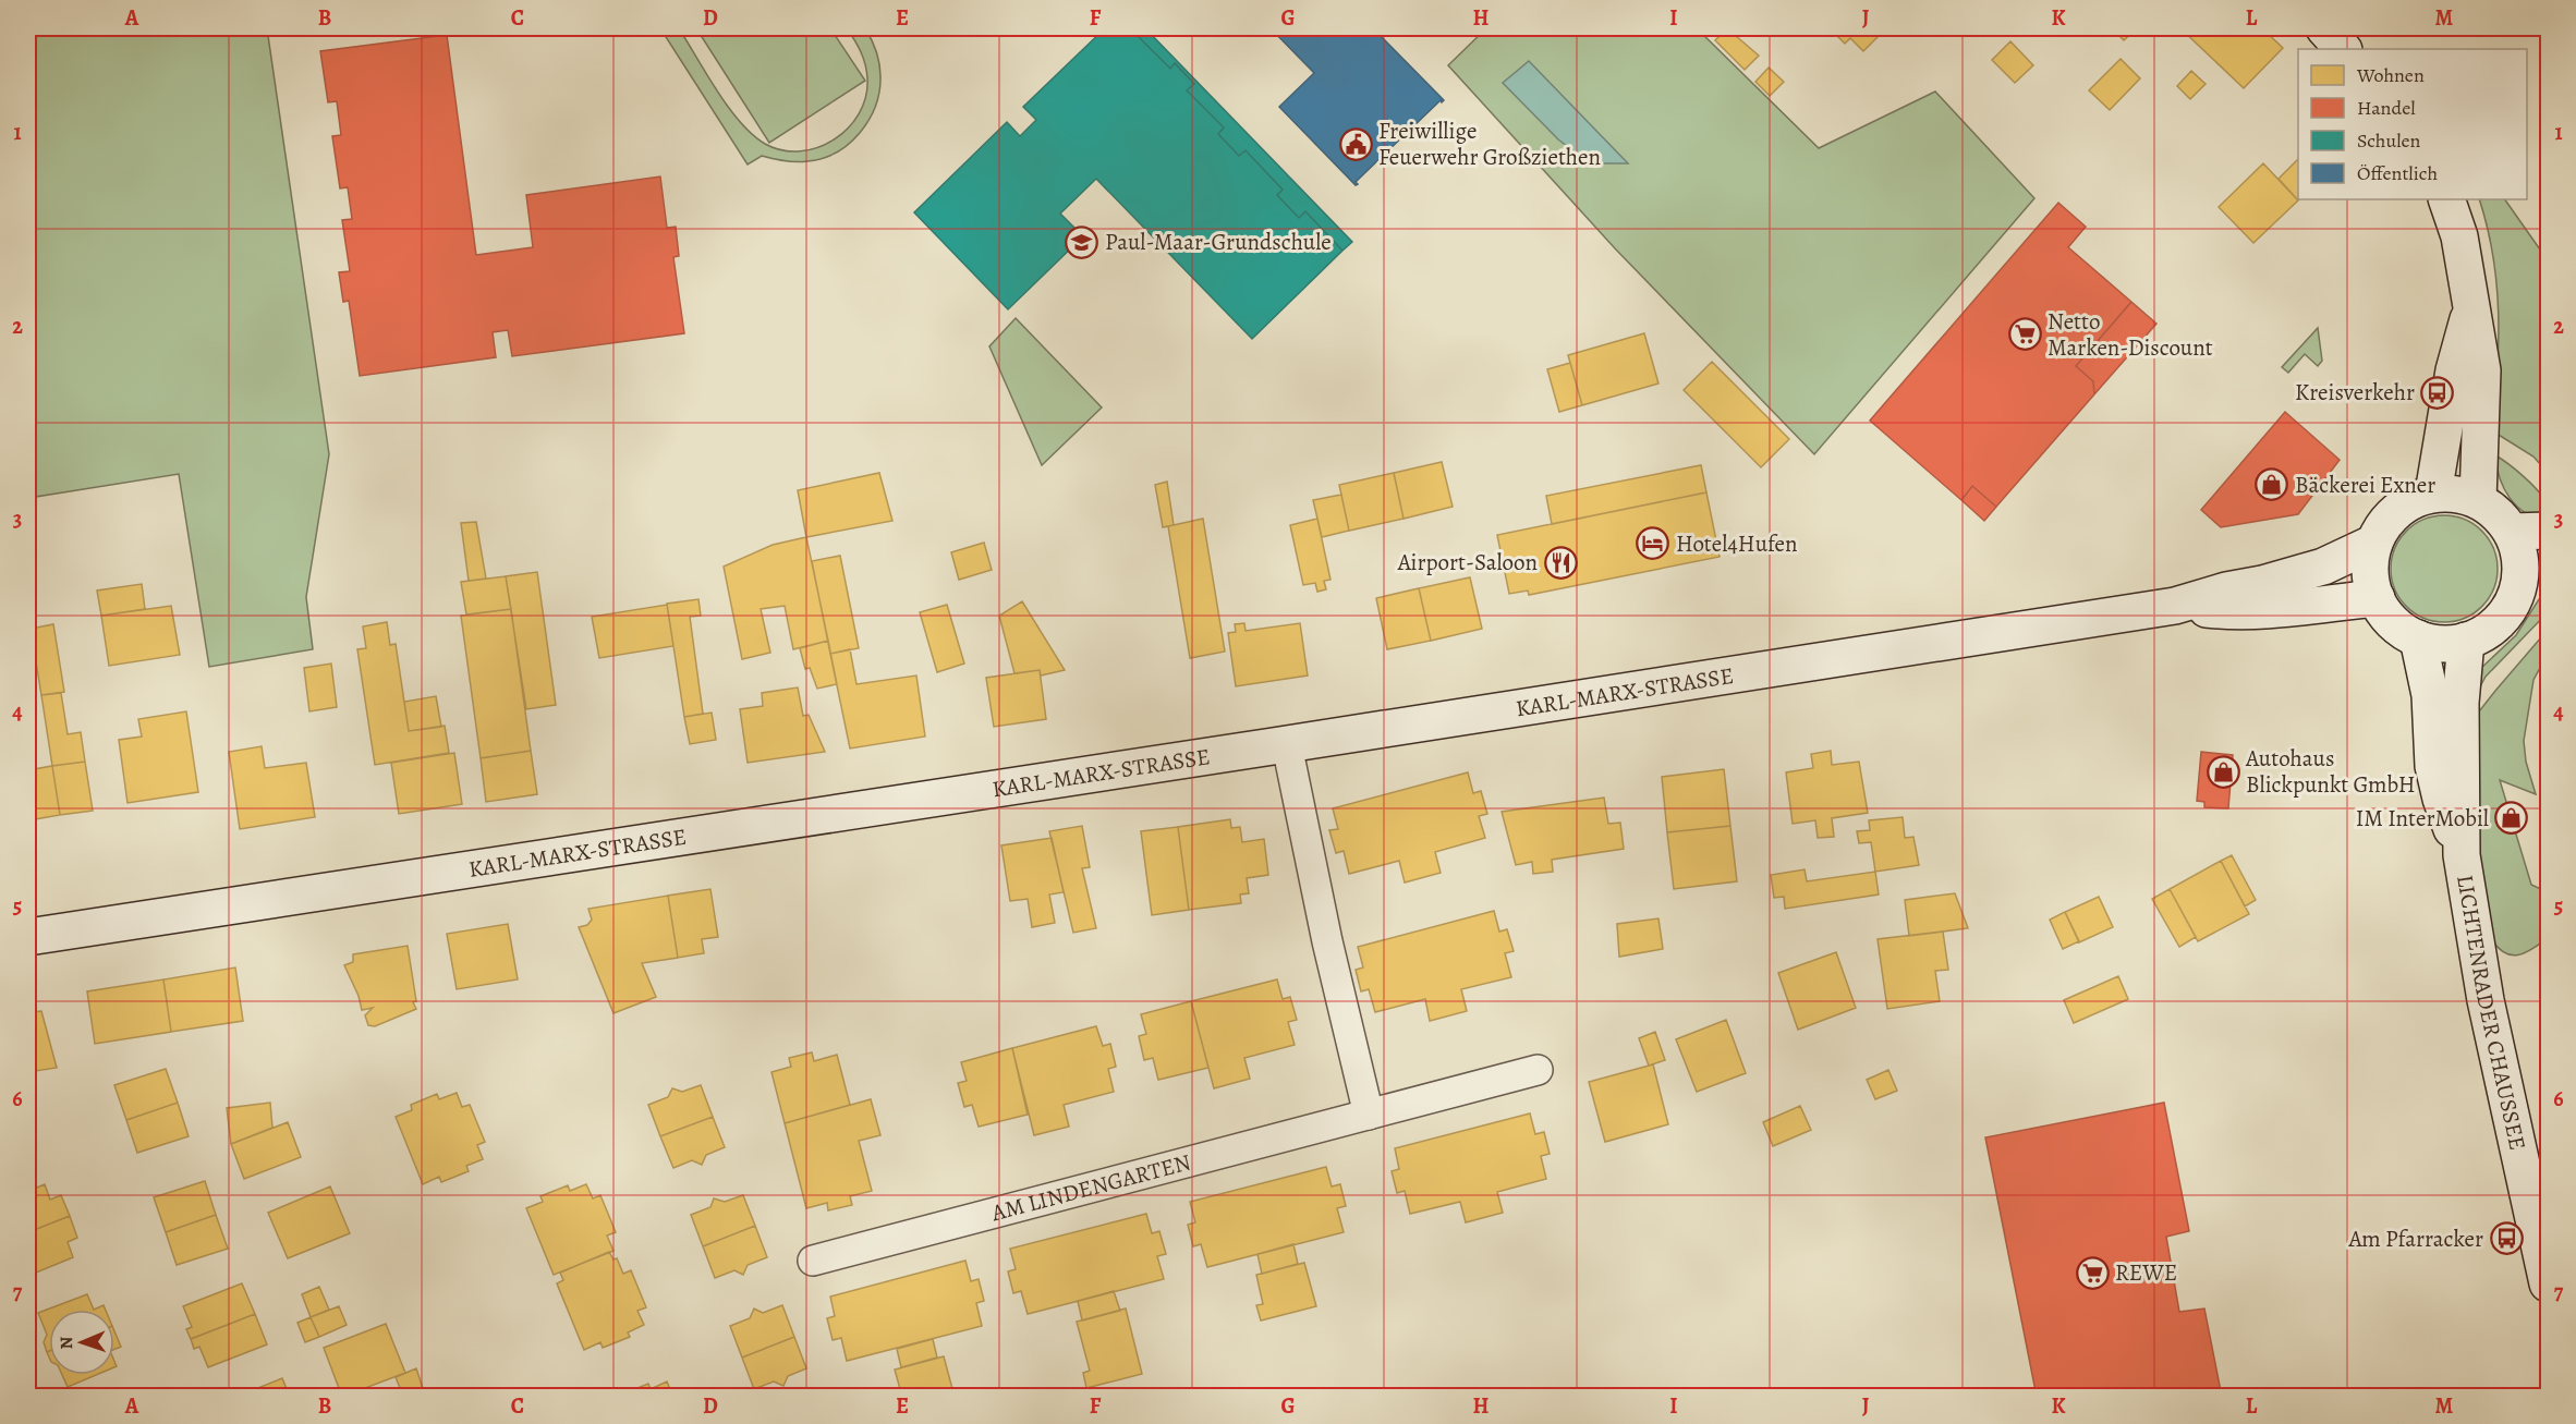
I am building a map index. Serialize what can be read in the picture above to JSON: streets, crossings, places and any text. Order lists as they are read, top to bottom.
{
  "streets": {
    "main road": ["KARL-MARX-STRASSE", "LICHTENRADER CHAUSSEE"],
    "street": ["AM LINDENGARTEN"]
  },
  "crossings": [
    ["KARL-MARX-STRASSE", "LICHTENRADER CHAUSSEE"]
  ],
  "places": {
    "public building": ["Freiwillige Feuerwehr Großziethen"],
    "school or university": ["Paul-Maar-Grundschule"],
    "supermarket": ["Netto Marken-Discount", "REWE"],
    "bus stop": ["Kreisverkehr", "Am Pfarracker"],
    "shop": ["Bäckerei Exner", "Autohaus Blickpunkt GmbH", "IM InterMobil"],
    "hotel": ["Hotel4Hufen"],
    "restaurant": ["Airport-Saloon"]
  },
  "legend": [
    "Wohnen",
    "Handel",
    "Schulen",
    "Öffentlich"
  ],
  "north": "left",
  "grid": {
    "columns": [
      "A",
      "B",
      "C",
      "D",
      "E",
      "F",
      "G",
      "H",
      "I",
      "J",
      "K",
      "L",
      "M"
    ],
    "rows": [
      "1",
      "2",
      "3",
      "4",
      "5",
      "6",
      "7"
    ]
  }
}
